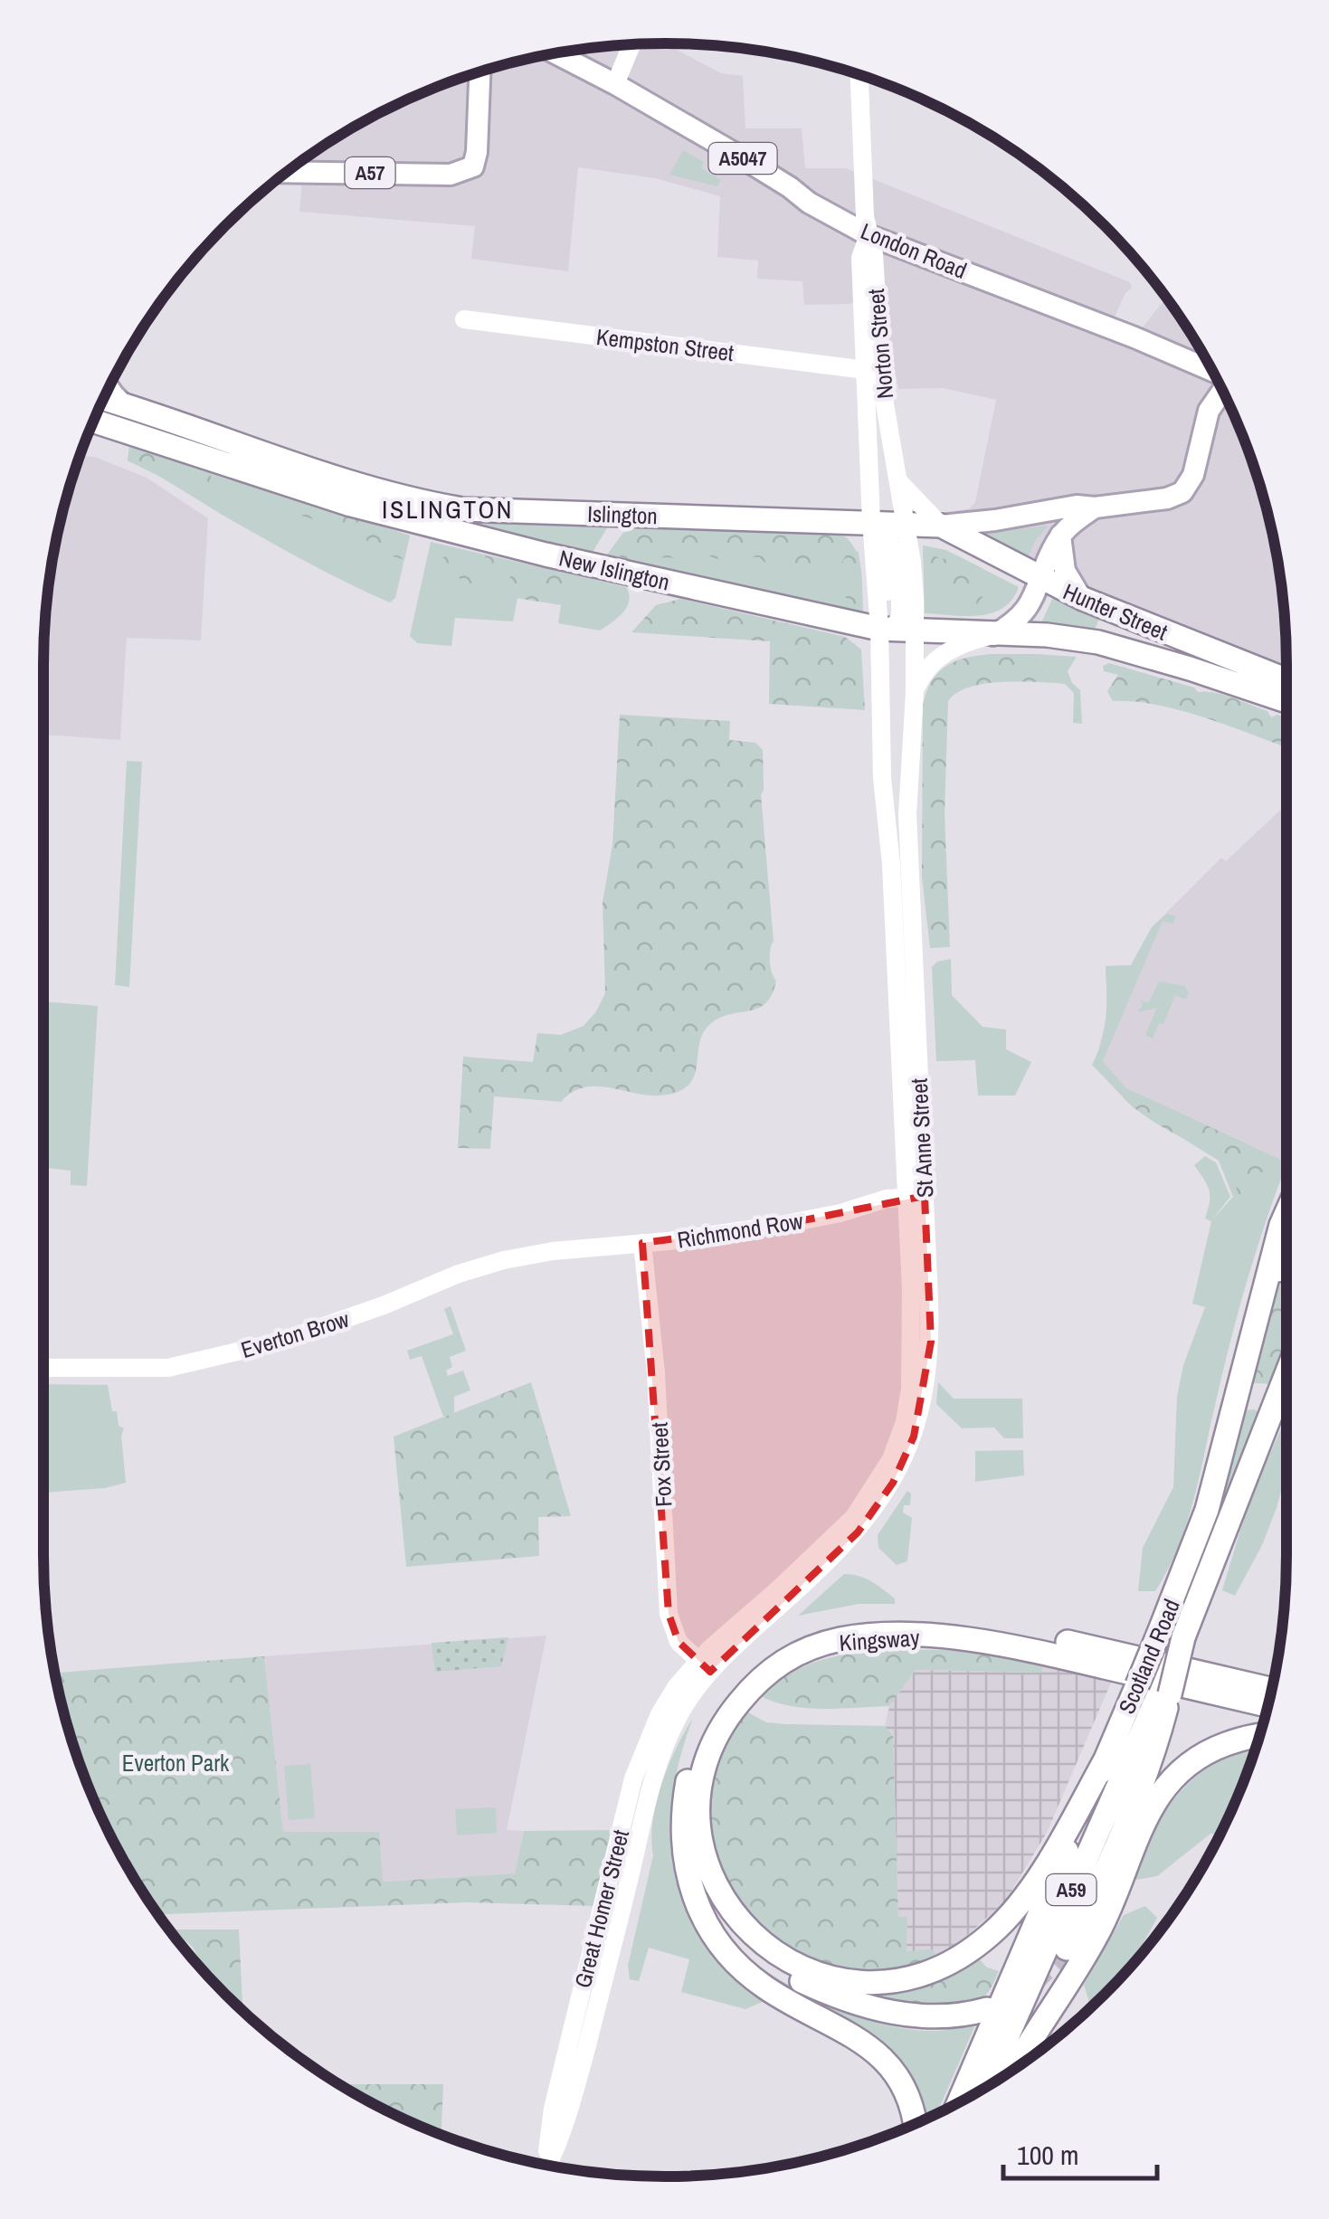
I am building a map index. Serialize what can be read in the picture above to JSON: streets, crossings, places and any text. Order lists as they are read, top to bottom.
{
  "streets": {
    "highway": [
      "Islington",
      "New Islington",
      "Hunter Street",
      "Kingsway",
      "Scotland Road",
      "A59"
    ],
    "main road": [
      "A5047",
      "A57",
      "London Road",
      "Norton Street",
      "Kempston Street",
      "St Anne Street",
      "Richmond Row",
      "Everton Brow",
      "Fox Street",
      "Great Homer Street"
    ]
  },
  "crossings": [
    ["A5047", "London Road"],
    ["London Road", "Norton Street"],
    ["Norton Street", "Kempston Street"],
    ["Norton Street", "Islington"],
    ["Norton Street", "St Anne Street"],
    ["Islington", "Hunter Street"],
    ["Islington", "St Anne Street"],
    ["New Islington", "Hunter Street"],
    ["New Islington", "St Anne Street"],
    ["St Anne Street", "Richmond Row"],
    ["St Anne Street", "Fox Street"],
    ["St Anne Street", "Great Homer Street"],
    ["Richmond Row", "Everton Brow"],
    ["Richmond Row", "Fox Street"],
    ["Fox Street", "Great Homer Street"],
    ["Kingsway", "Scotland Road"]
  ],
  "districts": ["ISLINGTON"],
  "parks": ["Everton Park"],
  "scale_bar": "100 m"
}
